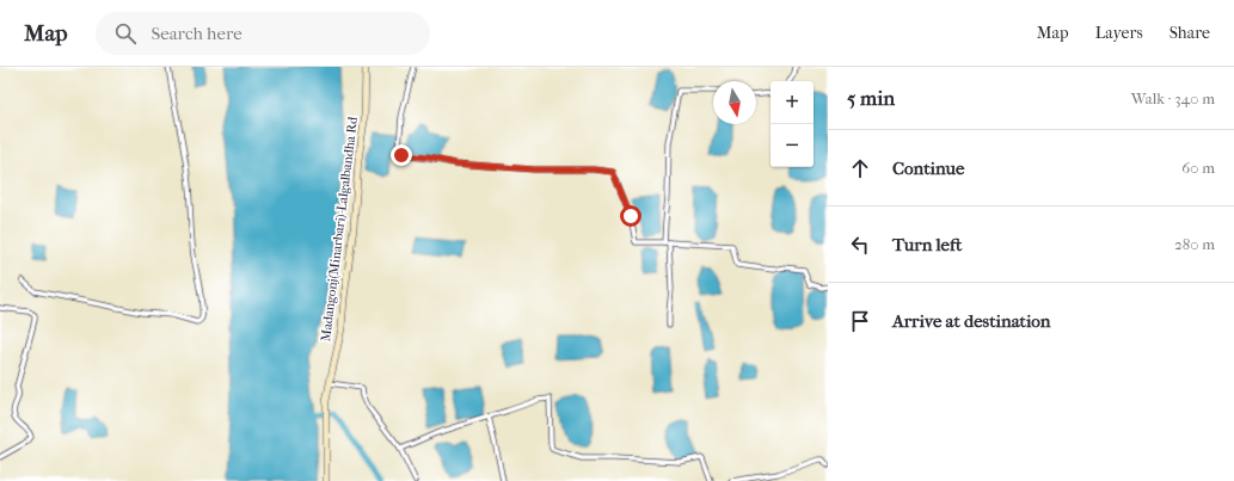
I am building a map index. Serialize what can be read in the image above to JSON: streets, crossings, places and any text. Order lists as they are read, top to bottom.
{
  "streets": {
    "main road": ["Madangonj(Minarbari)-Lalgalbandha Rd"]
  },
  "north": "bottom",
  "page": {
    "header": "Map",
    "search": "Search here",
    "nav": ["Map", "Layers", "Share"],
    "heading": ["5 min", "Walk · 340 m"],
    "map_buttons": ["+", "−"],
    "list": [
      ["Continue", "60 m"],
      ["Turn left", "280 m"],
      "Arrive at destination"
    ]
  }
}
